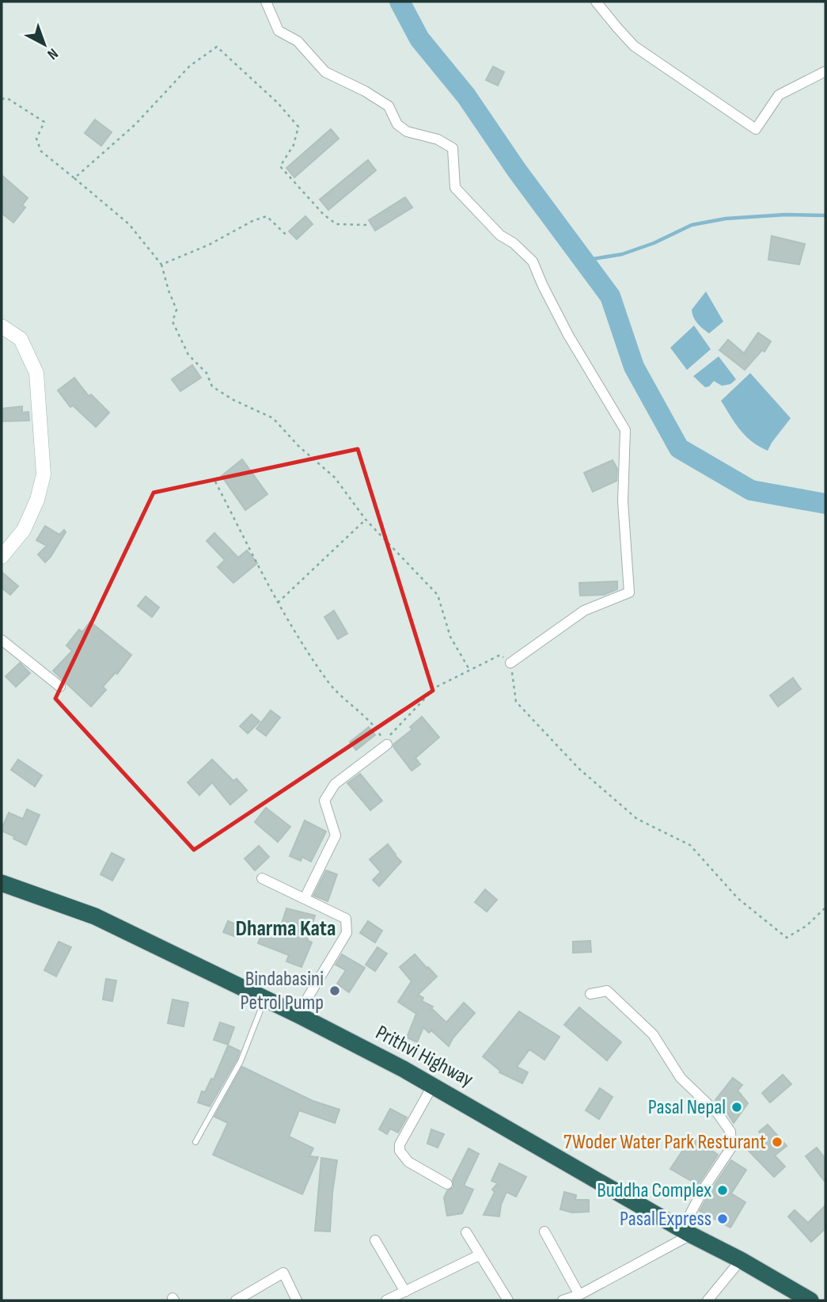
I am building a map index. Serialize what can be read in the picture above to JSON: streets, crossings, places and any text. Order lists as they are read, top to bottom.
{
  "streets": {
    "highway": ["Prithvi Highway"]
  },
  "districts": ["Dharma Kata"],
  "places": [
    "Bindabasini Petrol Pump",
    "Pasal Nepal",
    "7Woder Water Park Resturant",
    "Buddha Complex",
    "Pasal Express"
  ],
  "north": "bottom right"
}
